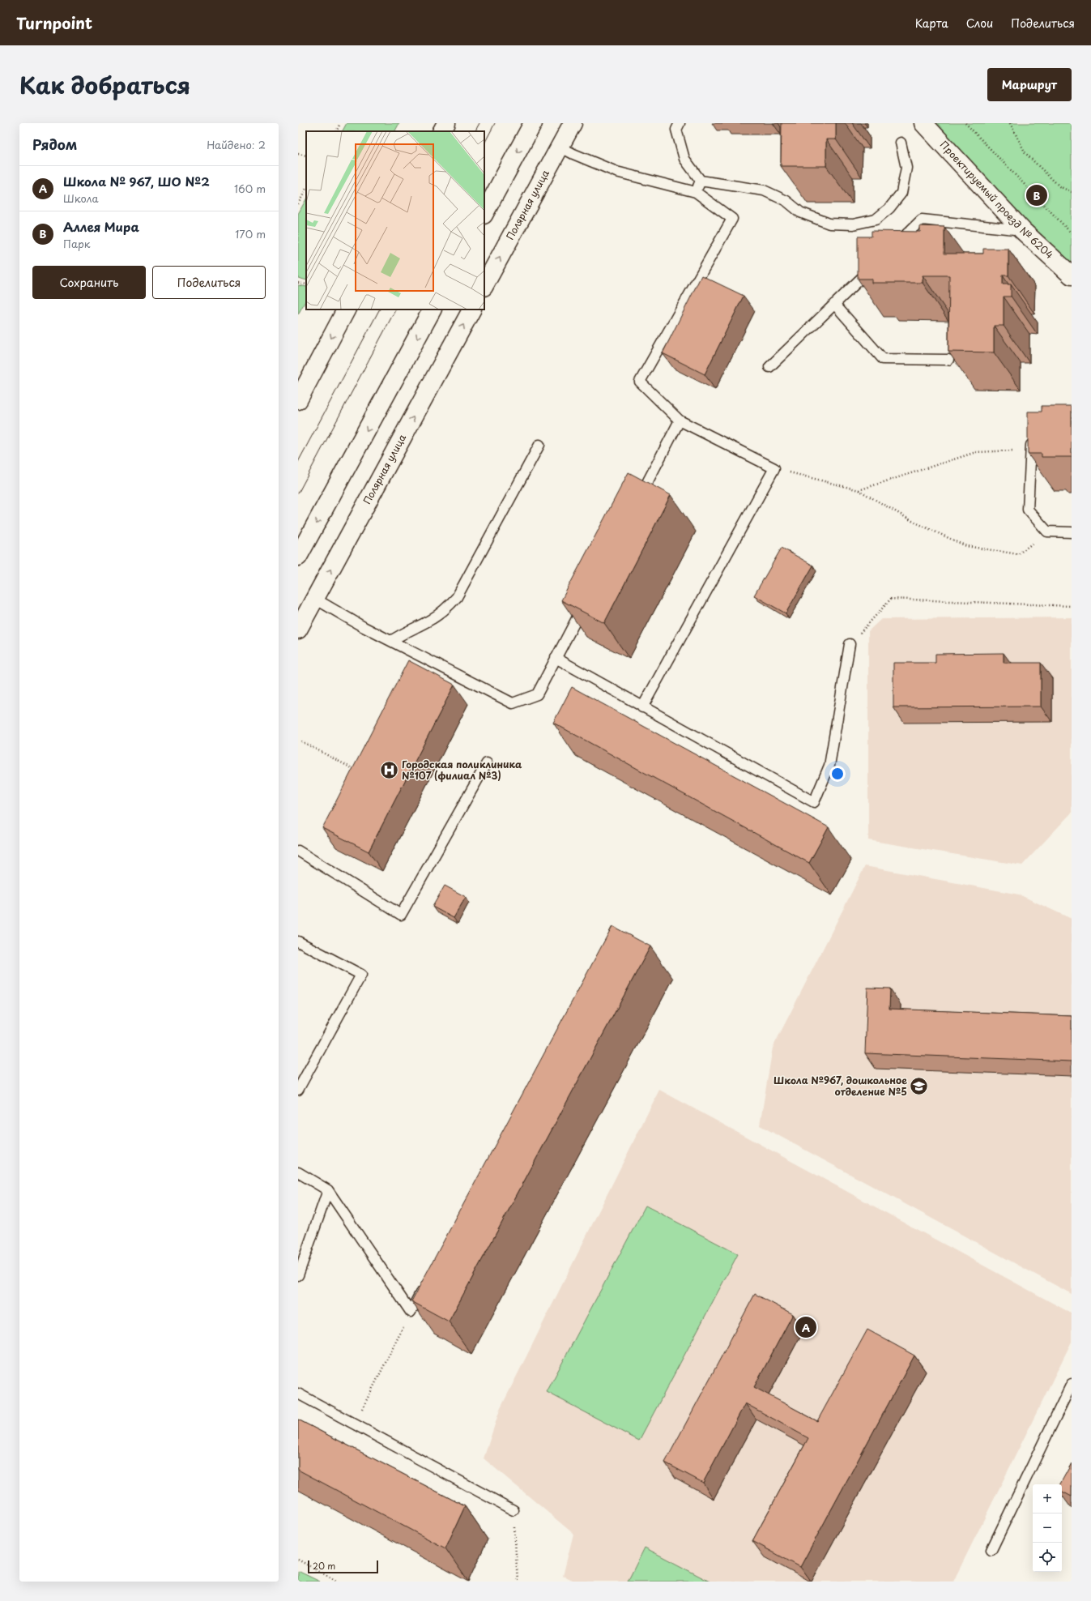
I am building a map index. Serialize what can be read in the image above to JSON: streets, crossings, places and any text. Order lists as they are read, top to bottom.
{
  "streets": {
    "main road": ["Проектируемый проезд № 6204", "Полярная улица"]
  },
  "places": {
    "hospital": ["Городская поликлиника №107 (филиал №3)"],
    "school or university": ["Школа №967, дошкольное отделение №5"]
  },
  "scale_bar": "20 m",
  "page": {
    "header": "Turnpoint",
    "nav": ["Карта", "Слои", "Поделиться"],
    "title": "Как добраться",
    "buttons": [
      "Маршрут",
      ["Сохранить", "Поделиться"]
    ],
    "heading": ["Рядом", "Найдено: 2"],
    "list": [
      {
        "mark": "A",
        "name": "Школа № 967, ШО №2",
        "note": "Школа",
        "value": "160 m"
      },
      {
        "mark": "B",
        "name": "Аллея Мира",
        "note": "Парк",
        "value": "170 m"
      }
    ],
    "pins": ["B", "A"],
    "map_buttons": ["+", "−"],
    "scale": "20 m"
  }
}
